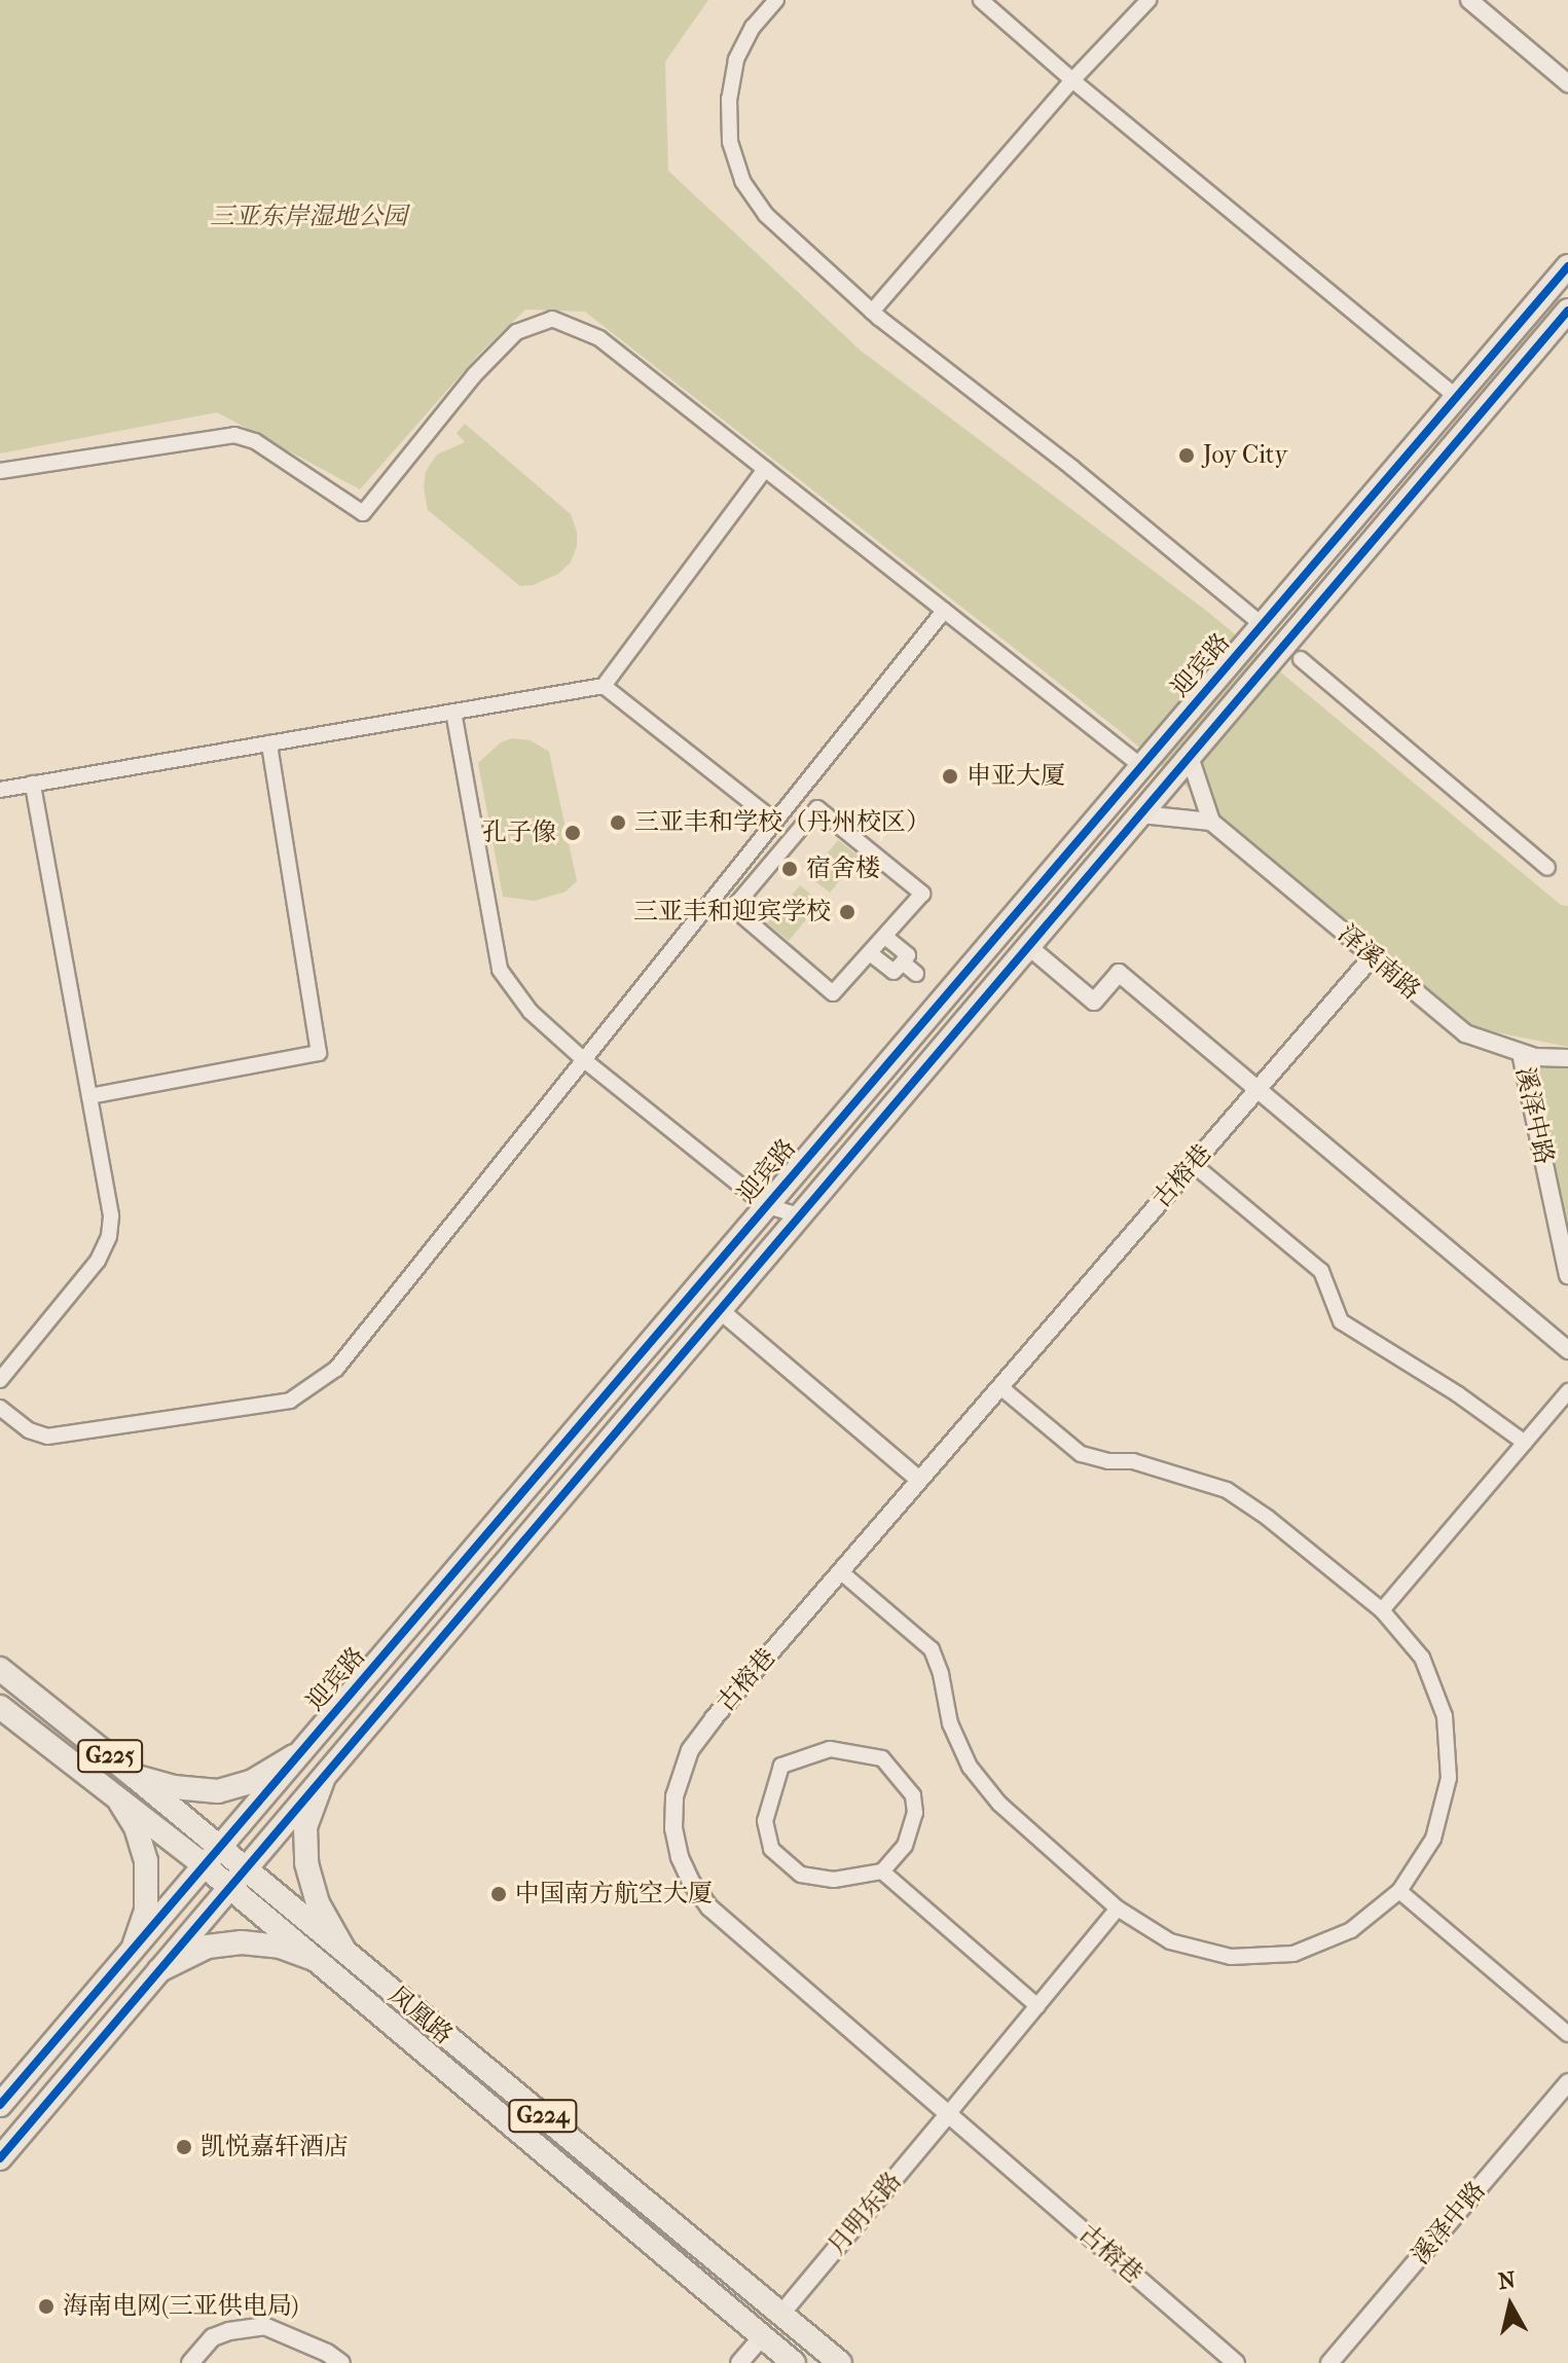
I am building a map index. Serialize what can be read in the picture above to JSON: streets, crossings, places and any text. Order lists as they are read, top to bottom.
{
  "streets": {
    "main road": [
      "迎宾路",
      "G225",
      "凤凰路",
      "G224"
    ],
    "street": [
      "泽溪南路",
      "溪泽中路",
      "古榕巷",
      "月明东路"
    ]
  },
  "crossings": [
    ["迎宾路", "凤凰路"],
    ["泽溪南路", "溪泽中路"],
    ["泽溪南路", "古榕巷"],
    ["古榕巷", "月明东路"],
    ["凤凰路", "月明东路"]
  ],
  "parks": ["三亚东岸湿地公园"],
  "places": [
    "Joy City",
    "申亚大厦",
    "三亚丰和学校（丹州校区）",
    "孔子像",
    "宿舍楼",
    "三亚丰和迎宾学校",
    "中国南方航空大厦",
    "凯悦嘉轩酒店",
    "海南电网(三亚供电局)"
  ],
  "north": "top"
}
